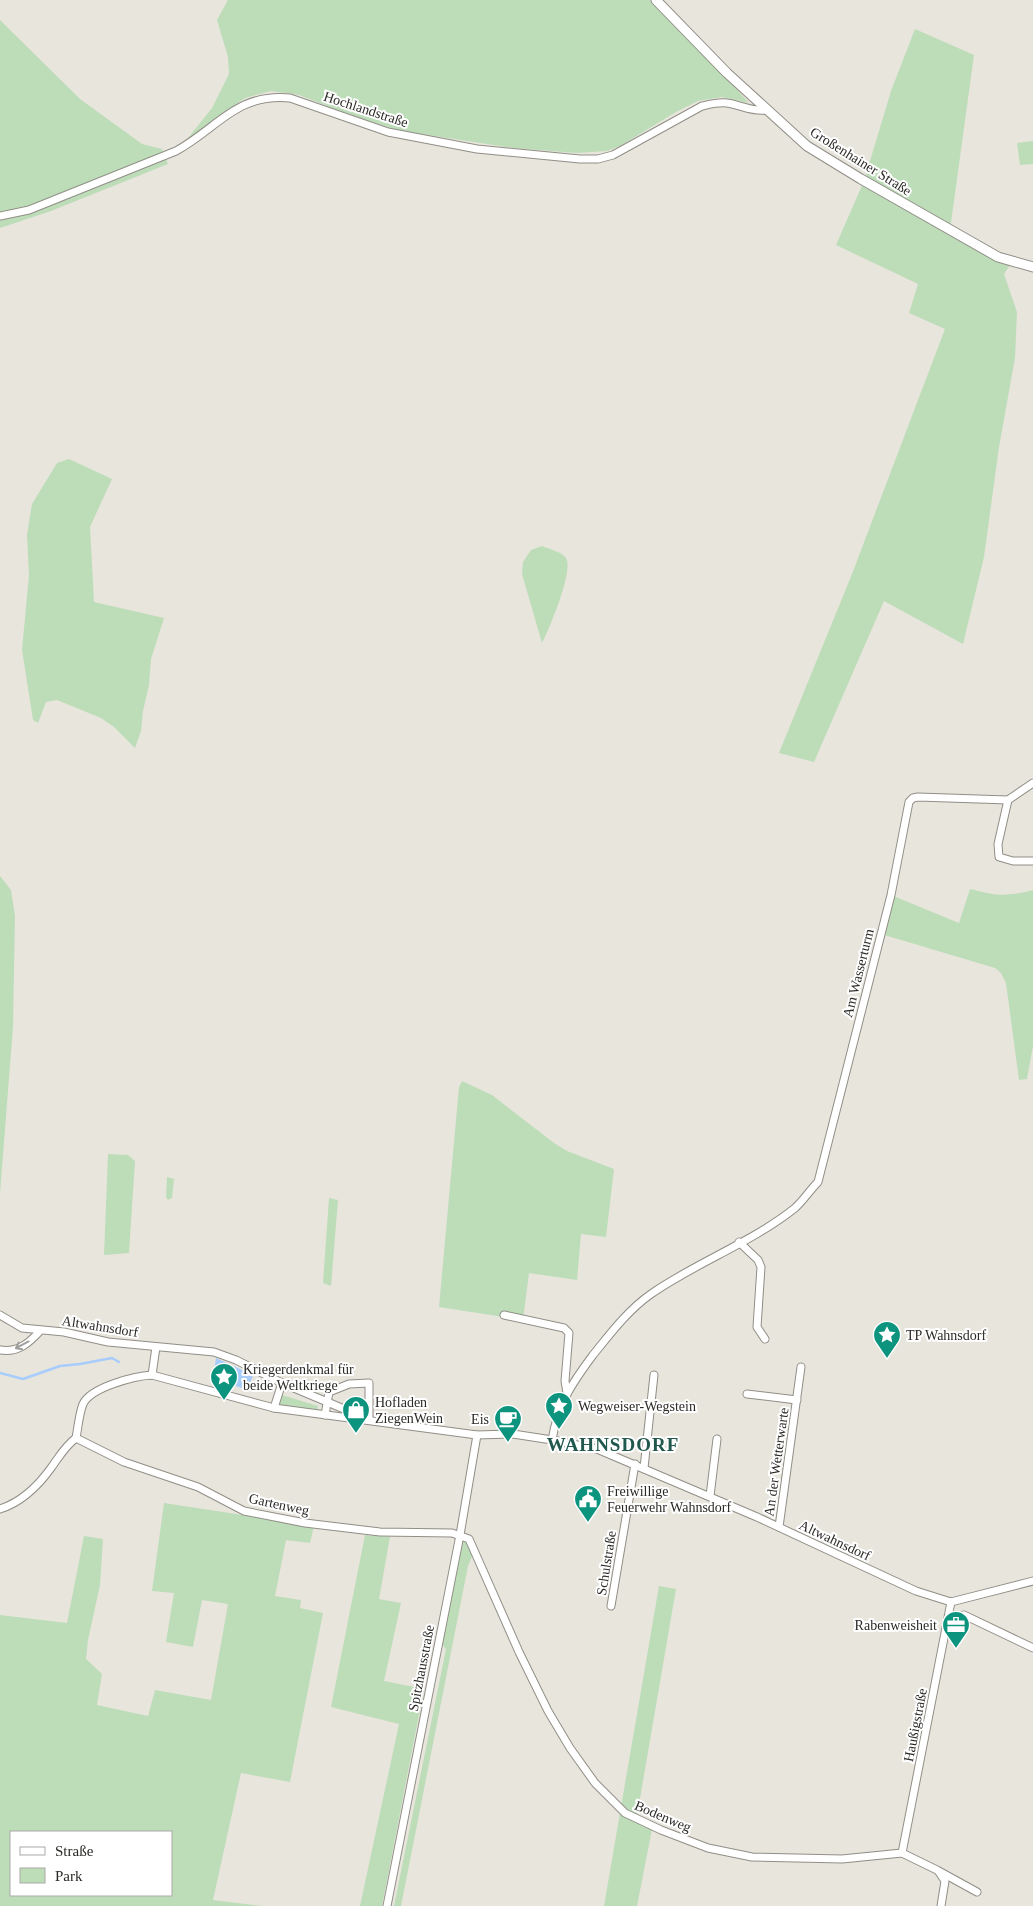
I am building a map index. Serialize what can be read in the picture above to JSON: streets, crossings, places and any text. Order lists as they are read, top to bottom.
{
  "streets": {
    "street": [
      "Hochlandstraße",
      "Großenhainer Straße",
      "Am Wasserturm",
      "Altwahnsdorf",
      "An der Wetterwarte",
      "Gartenweg",
      "Schulstraße",
      "Spitzhausstraße",
      "Haußigstraße",
      "Bodenweg"
    ]
  },
  "crossings": [
    ["Hochlandstraße", "Großenhainer Straße"],
    ["Am Wasserturm", "Altwahnsdorf"],
    ["Altwahnsdorf", "An der Wetterwarte"],
    ["Altwahnsdorf", "Schulstraße"],
    ["Altwahnsdorf", "Spitzhausstraße"],
    ["Altwahnsdorf", "Haußigstraße"],
    ["Gartenweg", "Spitzhausstraße"],
    ["Gartenweg", "Bodenweg"],
    ["Spitzhausstraße", "Bodenweg"],
    ["Haußigstraße", "Bodenweg"]
  ],
  "districts": ["WAHNSDORF"],
  "places": {
    "place": ["TP Wahnsdorf", "Kriegerdenkmal für beide Weltkriege", "Wegweiser-Wegstein"],
    "shop": ["Hofladen ZiegenWein"],
    "cafe": ["Eis"],
    "public building": ["Freiwillige Feuerwehr Wahnsdorf"],
    "office": ["Rabenweisheit"]
  },
  "legend": ["Straße", "Park"]
}
